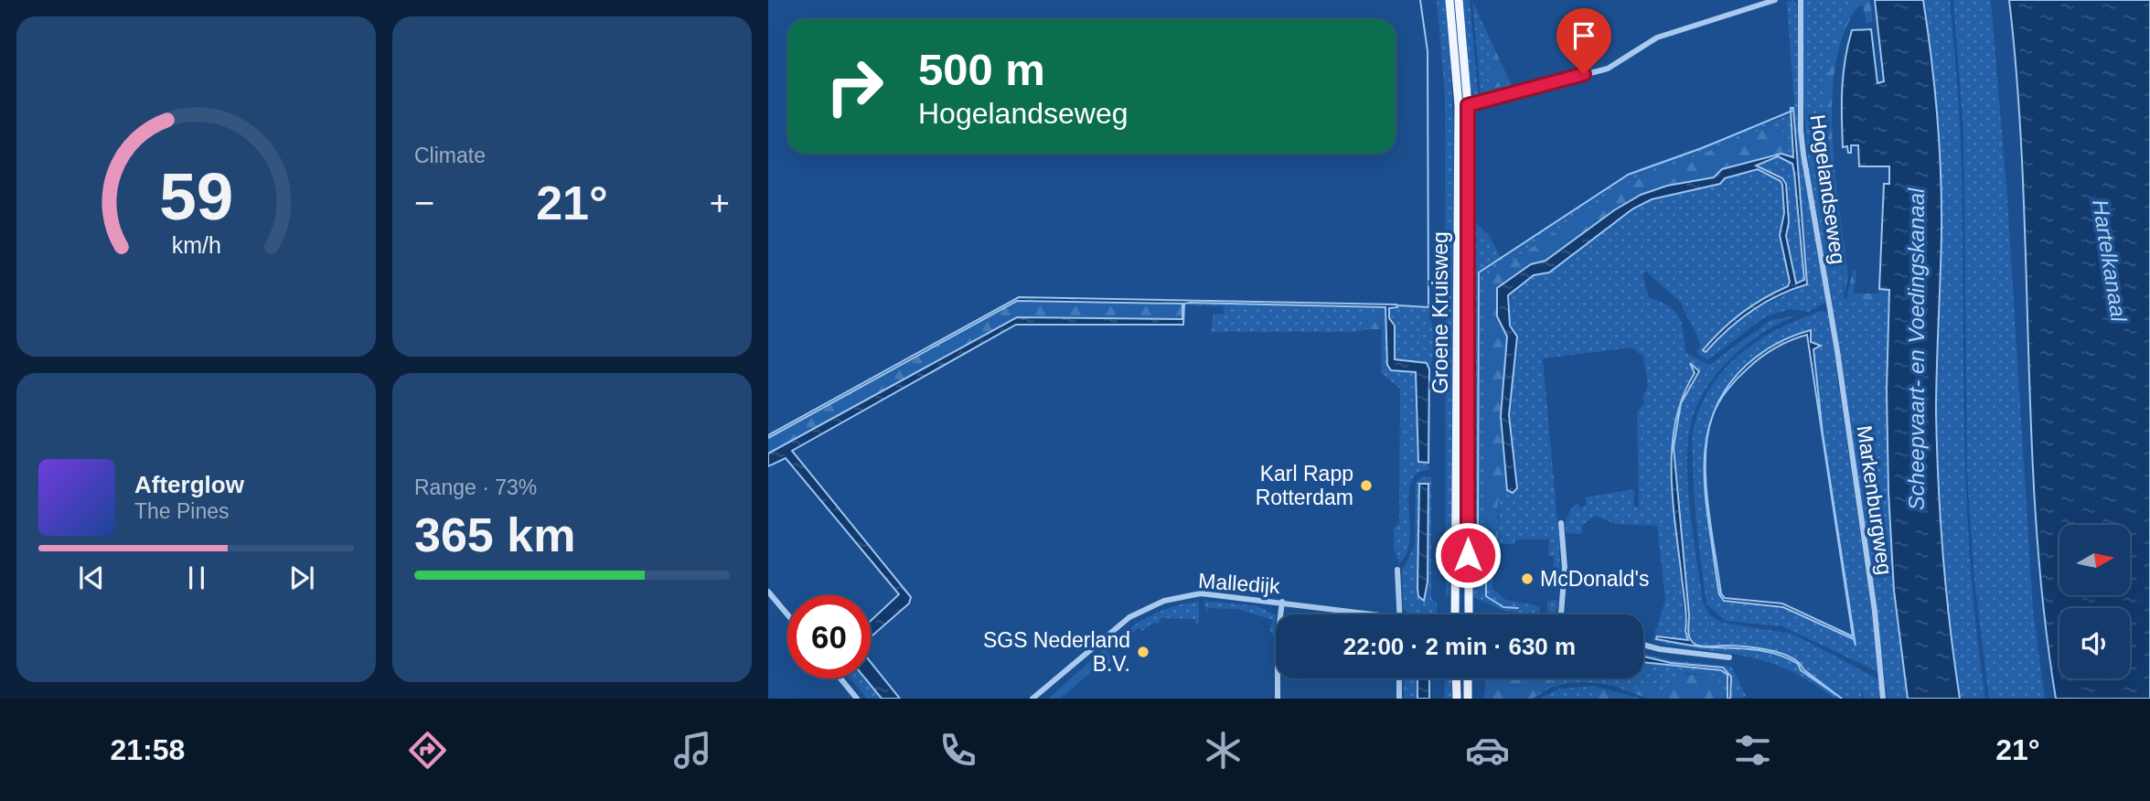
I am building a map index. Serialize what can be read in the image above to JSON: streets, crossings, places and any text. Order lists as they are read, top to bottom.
{
  "streets": {
    "main road": ["Groene Kruisweg"],
    "street": ["Hogelandseweg", "Markenburgweg", "Malledijk"]
  },
  "crossings": [
    ["Hogelandseweg", "Markenburgweg"]
  ],
  "water": ["Hartelkanaal", "Scheepvaart- en Voedingskanaal"],
  "places": ["Karl Rapp Rotterdam", "McDonald's", "SGS Nederland B.V."],
  "north": "right",
  "page": {
    "tile": [
      "Climate",
      ["Range · 73%", "365 km"]
    ],
    "turn": ["500 m", "Hogelandseweg"],
    "heat": ["−", "21°", "+"],
    "song": ["Afterglow", "The Pines"],
    "limit": "60",
    "trip": "22:00 · 2 min · 630 m",
    "tabs": ["21:58", "21°"],
    "gauge": ["59", "km/h"]
  }
}
